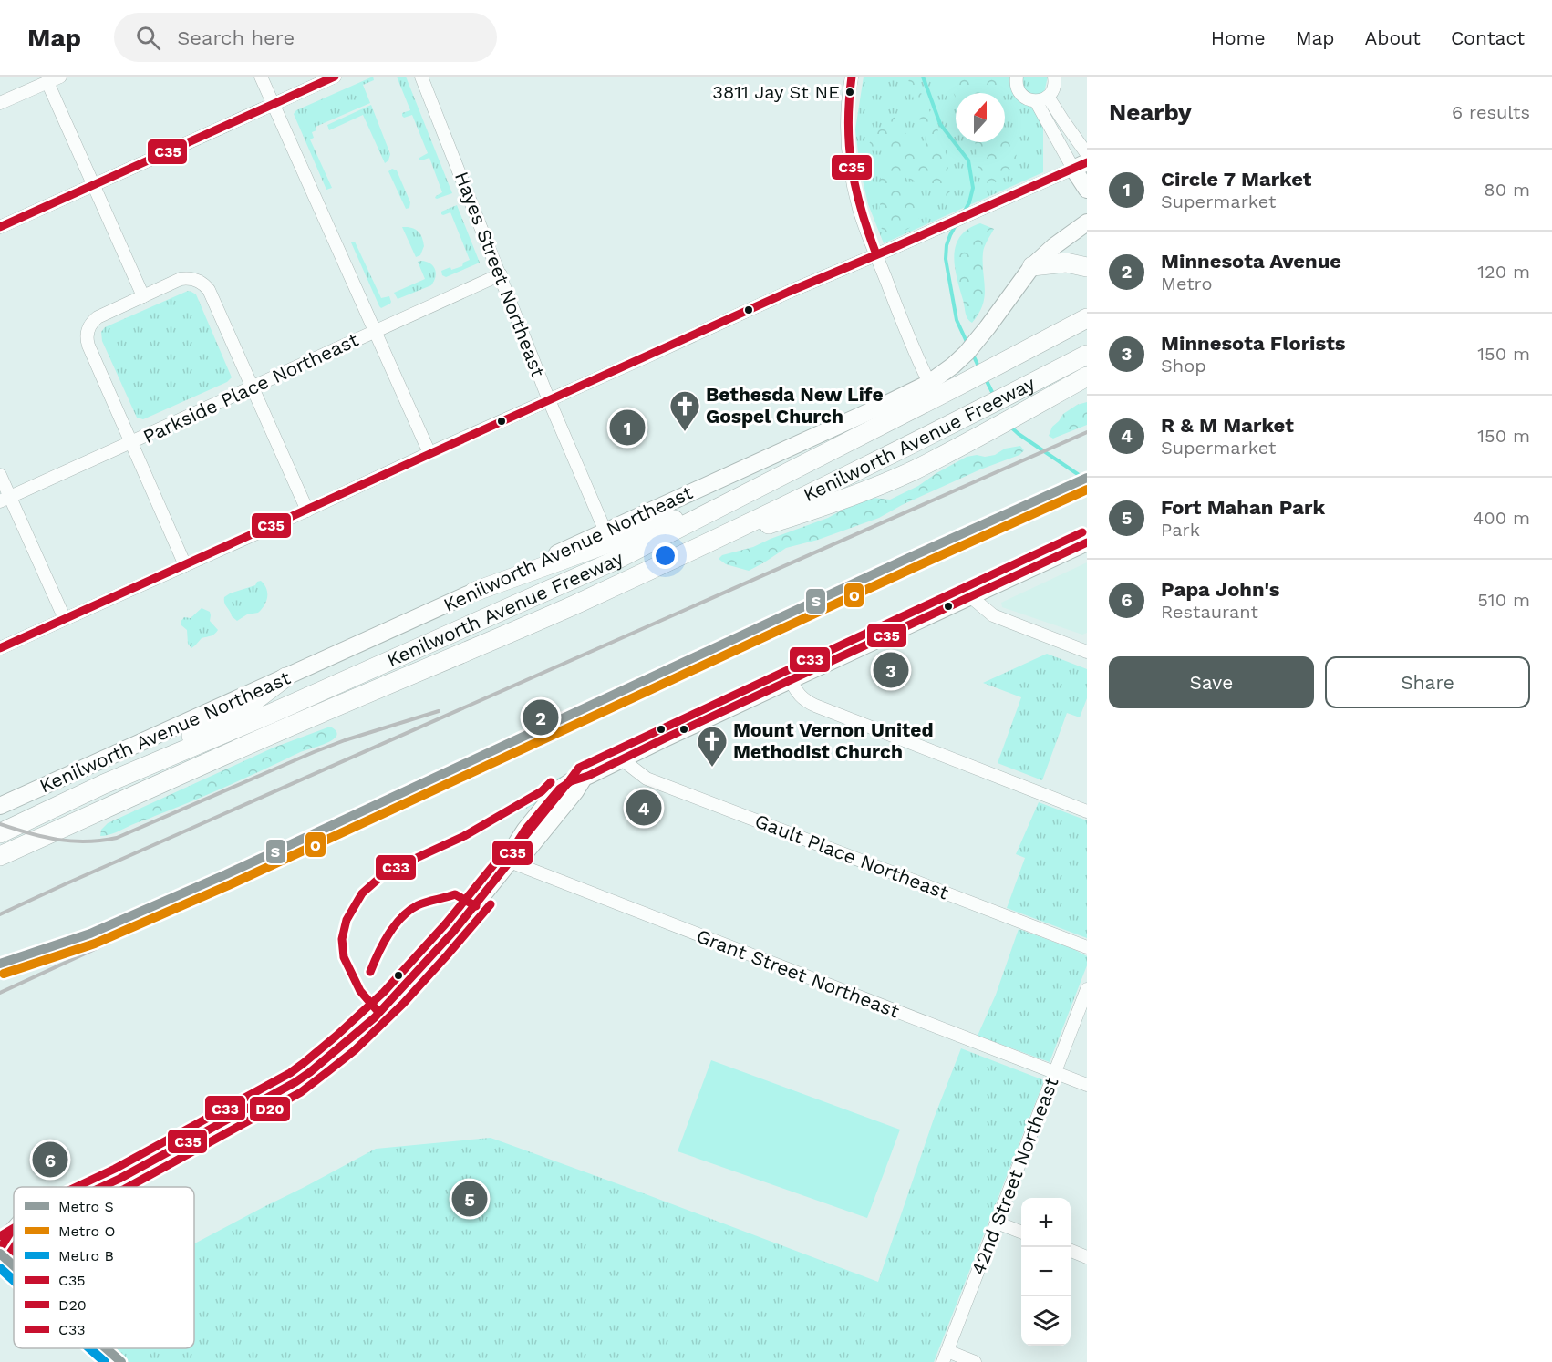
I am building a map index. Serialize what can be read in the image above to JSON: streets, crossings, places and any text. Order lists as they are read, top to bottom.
{
  "streets": {
    "highway": ["Kenilworth Avenue Freeway"],
    "main road": ["Kenilworth Avenue Northeast"],
    "street": [
      "Hayes Street Northeast",
      "Parkside Place Northeast",
      "Gault Place Northeast",
      "Grant Street Northeast",
      "42nd Street Northeast"
    ]
  },
  "crossings": [
    ["Hayes Street Northeast", "Parkside Place Northeast"],
    ["Hayes Street Northeast", "Kenilworth Avenue Northeast"],
    ["Grant Street Northeast", "42nd Street Northeast"]
  ],
  "places": {
    "other": ["3811 Jay St NE"],
    "church": ["Bethesda New Life Gospel Church", "Mount Vernon United Methodist Church"]
  },
  "lines": [
    "transit line C35",
    "metro line S",
    "metro line O",
    "transit line C33",
    "transit line D20",
    "metro line B"
  ],
  "legend": [
    "Metro S",
    "Metro O",
    "Metro B",
    "C35",
    "D20",
    "C33"
  ],
  "north": "top",
  "page": {
    "header": "Map",
    "search": "Search here",
    "nav": [
      "Home",
      "Map",
      "About",
      "Contact"
    ],
    "heading": ["Nearby", "6 results"],
    "list": [
      {
        "mark": "1",
        "name": "Circle 7 Market",
        "note": "Supermarket",
        "value": "80 m"
      },
      {
        "mark": "2",
        "name": "Minnesota Avenue",
        "note": "Metro",
        "value": "120 m"
      },
      {
        "mark": "3",
        "name": "Minnesota Florists",
        "note": "Shop",
        "value": "150 m"
      },
      {
        "mark": "4",
        "name": "R & M Market",
        "note": "Supermarket",
        "value": "150 m"
      },
      {
        "mark": "5",
        "name": "Fort Mahan Park",
        "note": "Park",
        "value": "400 m"
      },
      {
        "mark": "6",
        "name": "Papa John's",
        "note": "Restaurant",
        "value": "510 m"
      }
    ],
    "pins": [
      "1",
      "3",
      "2",
      "4",
      "6",
      "5"
    ],
    "buttons": ["Save", "Share"],
    "map_buttons": ["+", "−"]
  }
}
